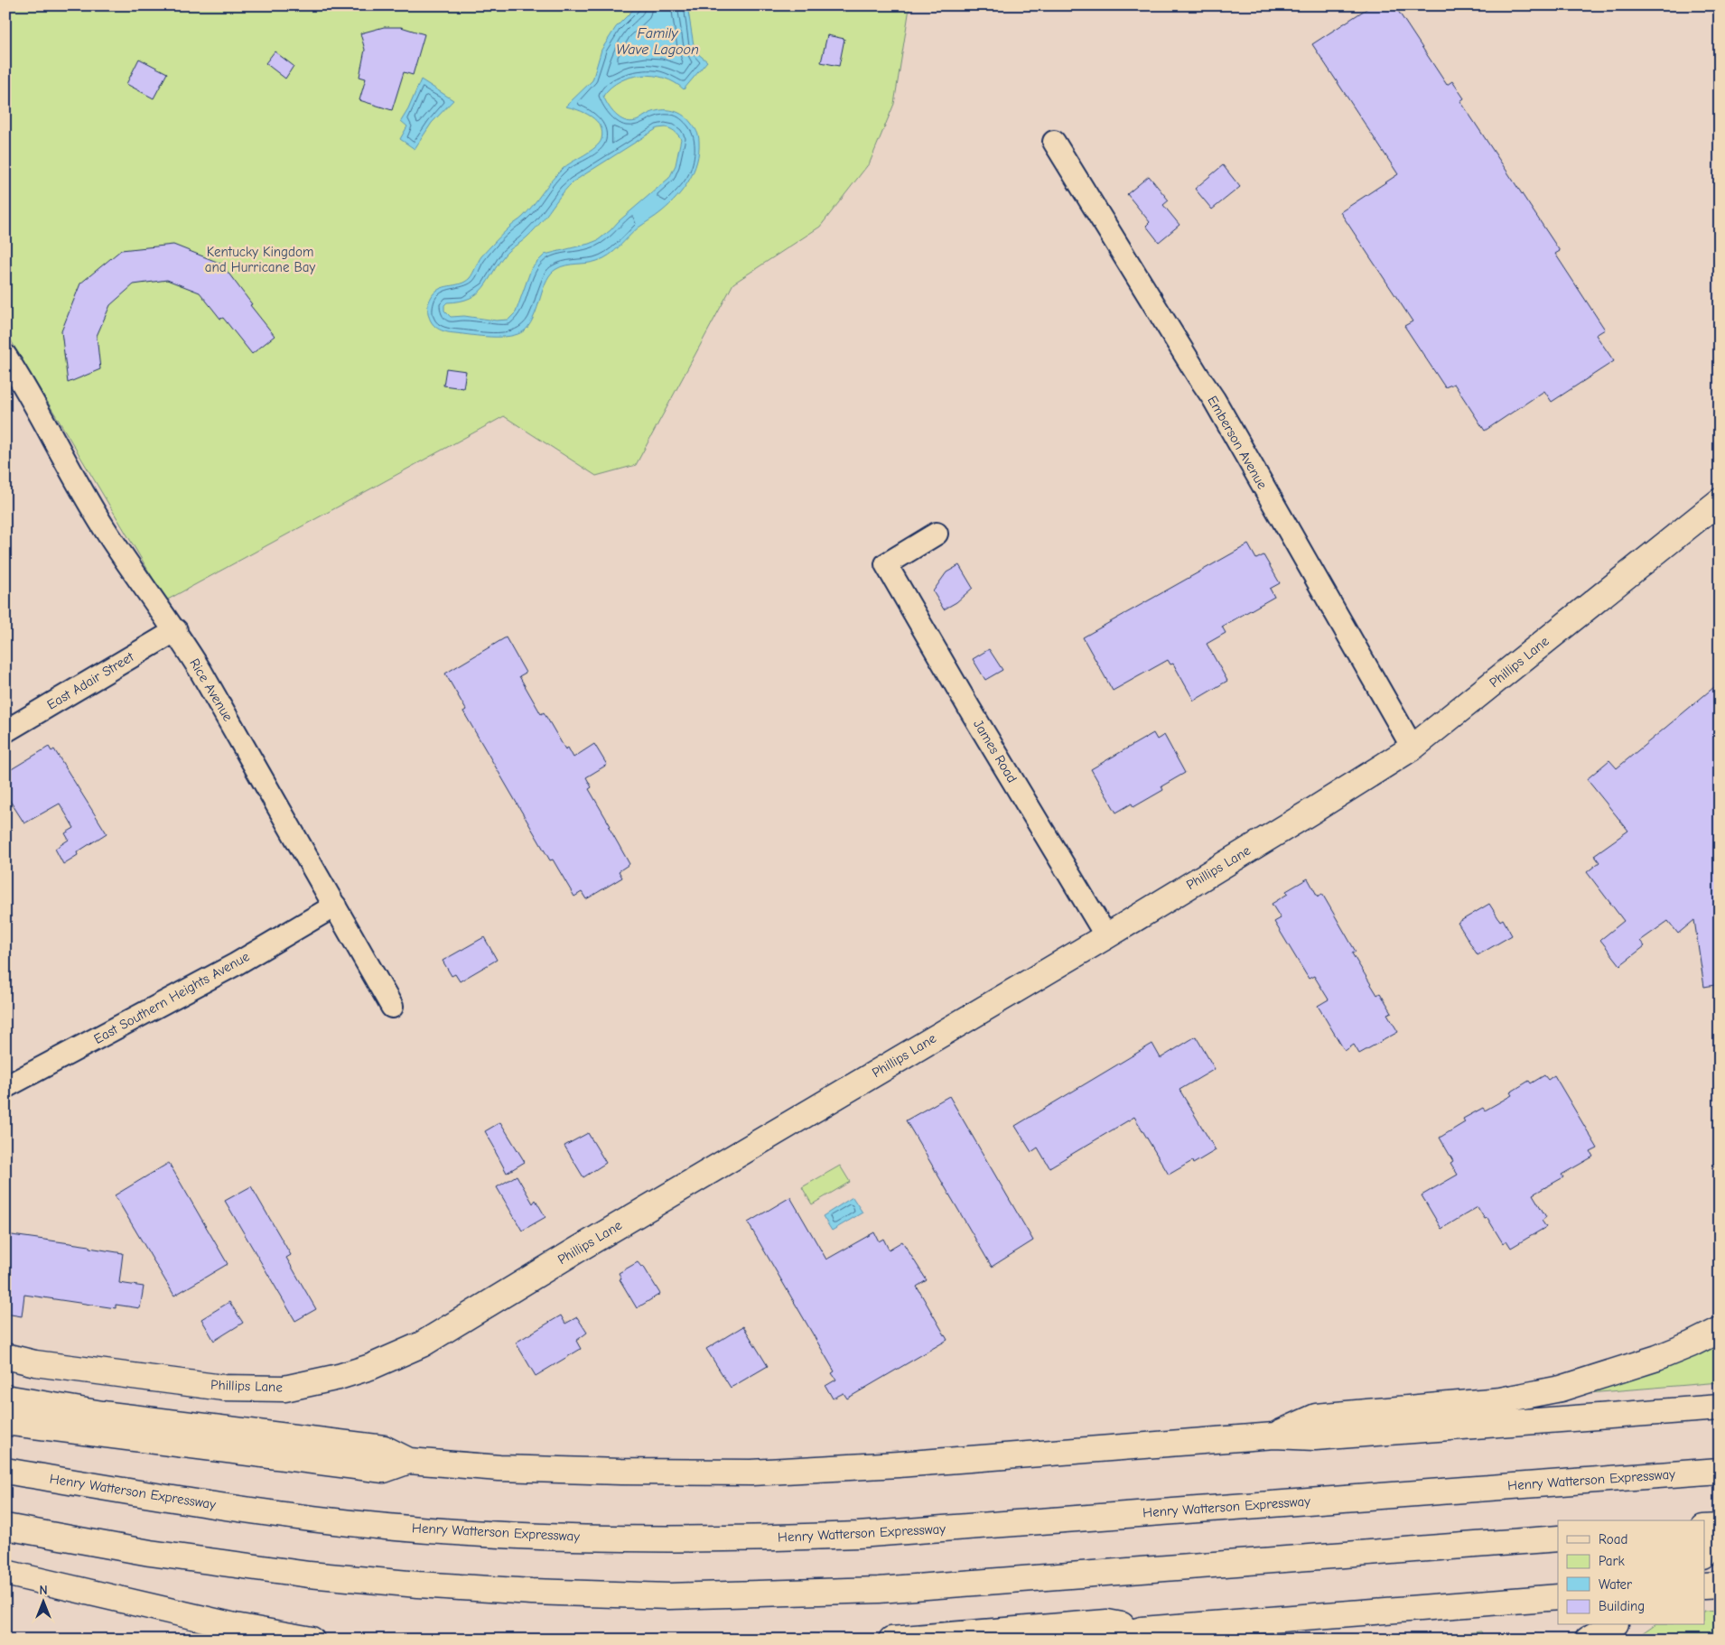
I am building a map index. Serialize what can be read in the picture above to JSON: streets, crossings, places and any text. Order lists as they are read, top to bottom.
{
  "streets": {
    "main road": ["Phillips Lane", "Henry Watterson Expressway"],
    "street": [
      "Emberson Avenue",
      "East Adair Street",
      "Rice Avenue",
      "James Road",
      "East Southern Heights Avenue"
    ]
  },
  "crossings": [
    ["Emberson Avenue", "Phillips Lane"],
    ["Phillips Lane", "James Road"],
    ["East Adair Street", "Rice Avenue"],
    ["Rice Avenue", "East Southern Heights Avenue"]
  ],
  "water": ["Family Wave Lagoon"],
  "parks": ["Kentucky Kingdom and Hurricane Bay"],
  "legend": [
    "Road",
    "Park",
    "Water",
    "Building"
  ],
  "north": "top"
}
